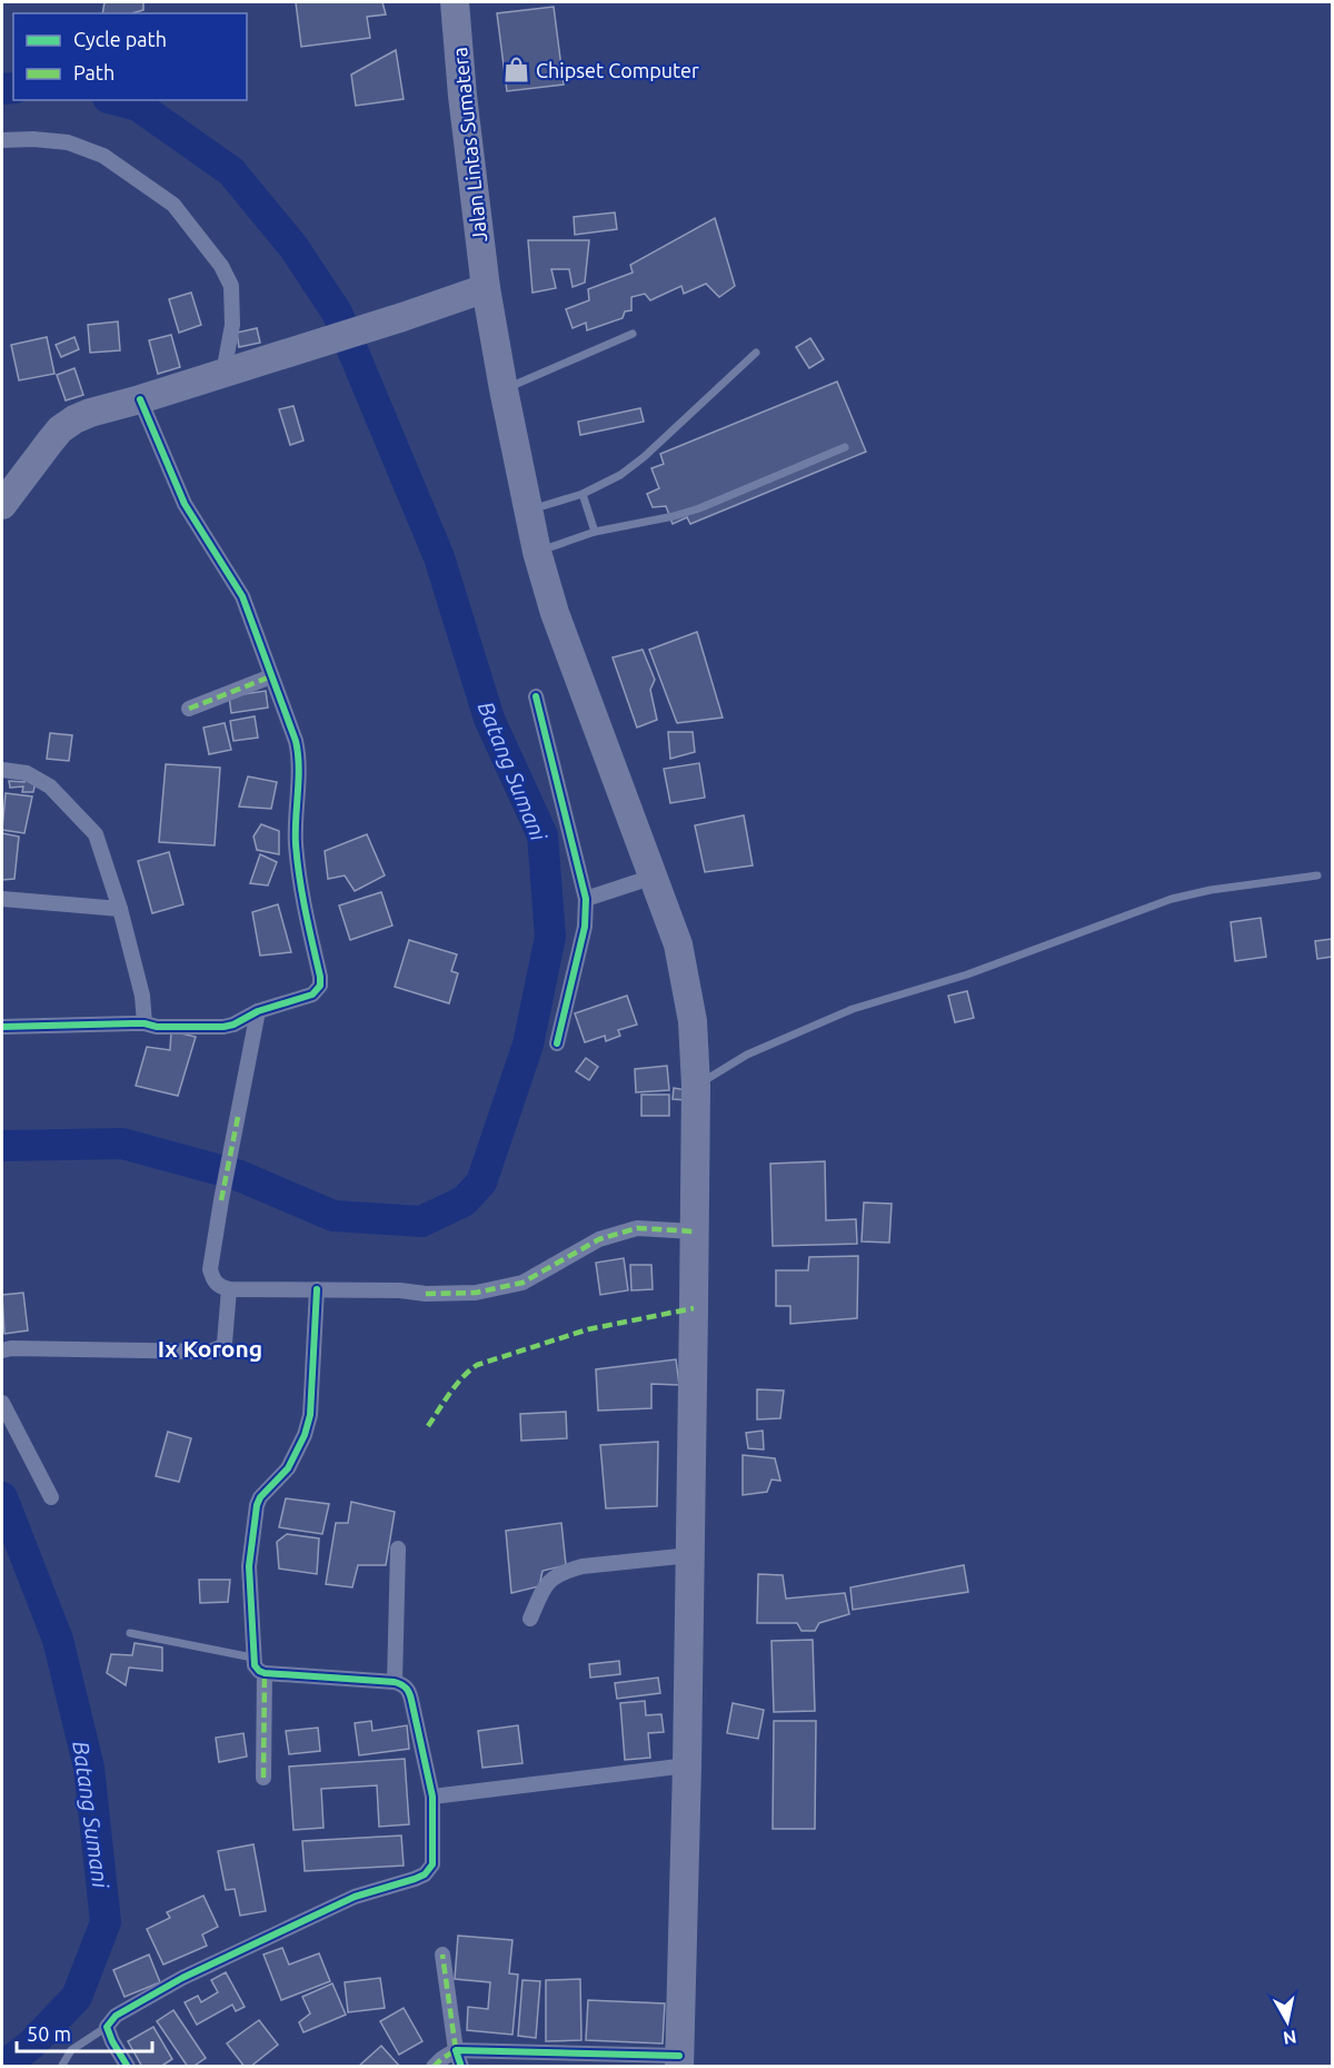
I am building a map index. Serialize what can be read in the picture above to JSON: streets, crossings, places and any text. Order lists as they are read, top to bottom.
{
  "streets": {
    "highway": ["Jalan Lintas Sumatera"]
  },
  "districts": ["Ix Korong"],
  "water": ["Batang Sumani"],
  "places": {
    "shop": ["Chipset Computer"]
  },
  "legend": ["Cycle path", "Path"],
  "scale_bar": "50 m",
  "north": "bottom"
}
